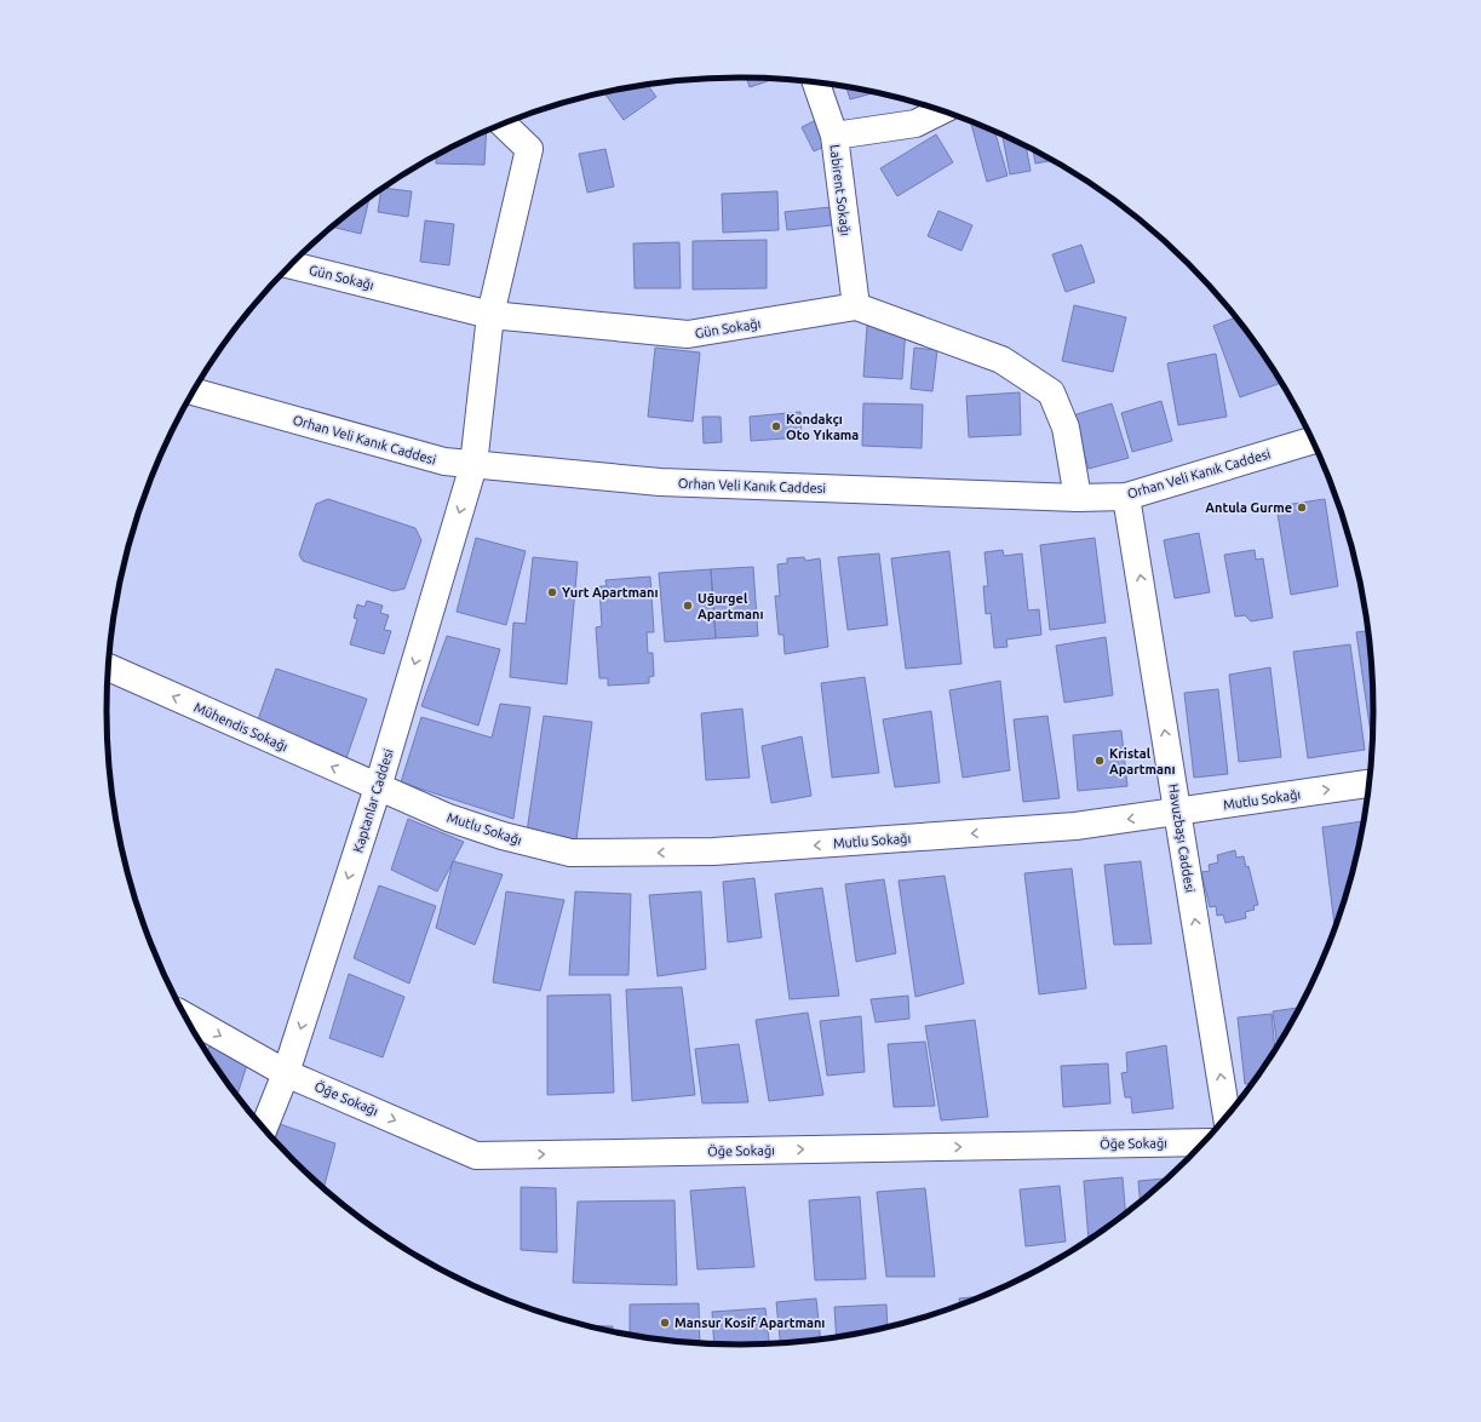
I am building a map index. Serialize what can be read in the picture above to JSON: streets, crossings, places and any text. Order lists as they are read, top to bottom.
{
  "streets": {
    "street": [
      "Labirent Sokağı",
      "Gün Sokağı",
      "Orhan Veli Kanık Caddesi",
      "Mühendis Sokağı",
      "Mutlu Sokağı",
      "Kaptanlar Caddesi",
      "Havuzbaşı Caddesi",
      "Öḡe Sokağı"
    ]
  },
  "crossings": [
    ["Labirent Sokağı", "Gün Sokağı"],
    ["Gün Sokağı", "Orhan Veli Kanık Caddesi"],
    ["Gün Sokağı", "Kaptanlar Caddesi"],
    ["Orhan Veli Kanık Caddesi", "Kaptanlar Caddesi"],
    ["Orhan Veli Kanık Caddesi", "Havuzbaşı Caddesi"],
    ["Mühendis Sokağı", "Mutlu Sokağı"],
    ["Mühendis Sokağı", "Kaptanlar Caddesi"],
    ["Mutlu Sokağı", "Kaptanlar Caddesi"],
    ["Mutlu Sokağı", "Havuzbaşı Caddesi"],
    ["Kaptanlar Caddesi", "Öḡe Sokağı"]
  ],
  "one_way": [
    "Mühendis Sokağı",
    "Kaptanlar Caddesi",
    "Havuzbaşı Caddesi",
    "Öḡe Sokağı"
  ],
  "places": [
    "Kondakçı Oto Yıkama",
    "Antula Gurme",
    "Yurt Apartmanı",
    "Uḡurgel Apartmanı",
    "Kristal Apartmanı",
    "Mansur Kosif Apartmanı"
  ]
}
